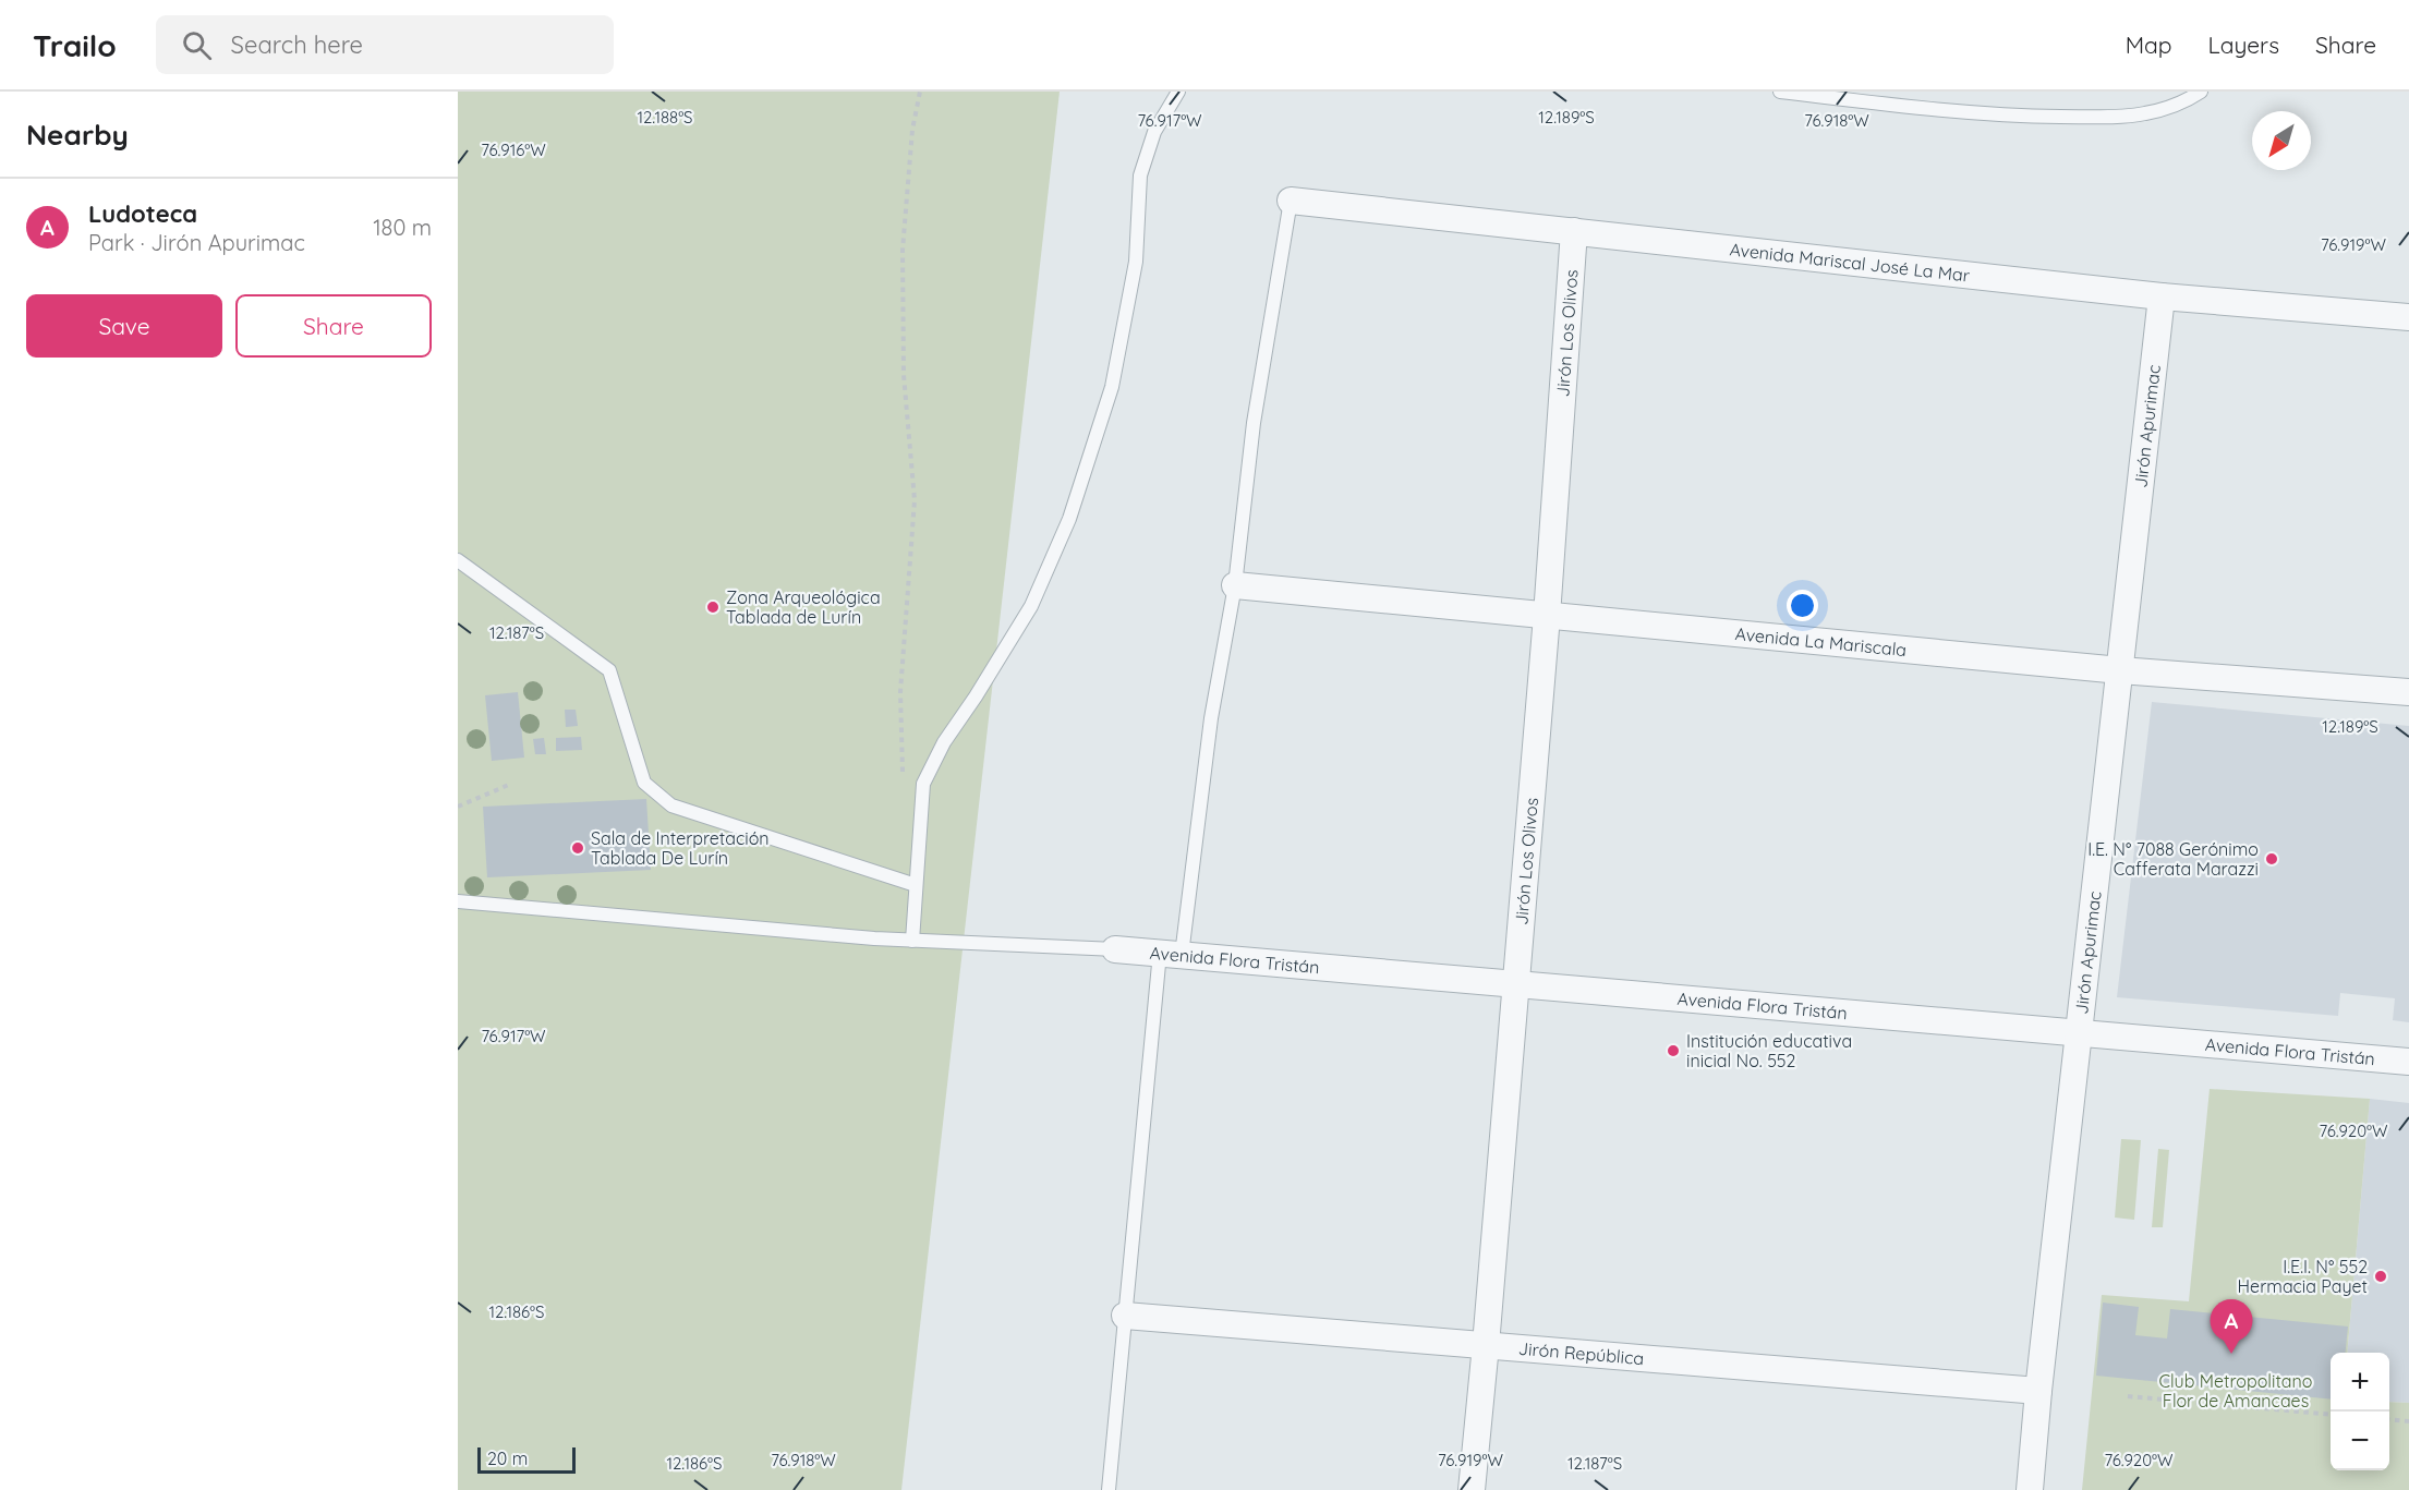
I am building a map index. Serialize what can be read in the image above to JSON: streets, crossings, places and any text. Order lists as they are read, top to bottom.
{
  "streets": {
    "street": [
      "Avenida Mariscal José La Mar",
      "Jirón Los Olivos",
      "Jirón Apurimac",
      "Avenida La Mariscala",
      "Avenida Flora Tristán",
      "Jirón República"
    ]
  },
  "crossings": [
    ["Avenida Mariscal José La Mar", "Jirón Los Olivos"],
    ["Avenida Mariscal José La Mar", "Jirón Apurimac"],
    ["Jirón Los Olivos", "Avenida La Mariscala"],
    ["Jirón Los Olivos", "Avenida Flora Tristán"],
    ["Jirón Los Olivos", "Jirón República"],
    ["Jirón Apurimac", "Avenida La Mariscala"],
    ["Jirón Apurimac", "Avenida Flora Tristán"],
    ["Jirón Apurimac", "Jirón República"]
  ],
  "parks": ["Club Metropolitano Flor de Amancaes"],
  "places": [
    "Zona Arqueológica Tablada de Lurín",
    "Sala de Interpretación Tablada De Lurín",
    "I.E. N° 7088 Gerónimo Cafferata Marazzi",
    "Institución educativa inicial No. 552",
    "I.E.I. N° 552 Hermacia Payet"
  ],
  "scale_bar": "20 m",
  "north": "bottom left",
  "page": {
    "header": "Trailo",
    "search": "Search here",
    "nav": ["Map", "Layers", "Share"],
    "heading": "Nearby",
    "list": [
      {
        "mark": "A",
        "name": "Ludoteca",
        "note": "Park · Jirón Apurimac",
        "value": "180 m"
      }
    ],
    "buttons": ["Save", "Share"],
    "pins": "A",
    "map_buttons": ["+", "−"],
    "scale": "20 m"
  },
  "coordinates": [
    "12.188°S",
    "12.189°S",
    "76.917°W",
    "76.918°W",
    "76.916°W",
    "76.919°W",
    "12.187°S",
    "76.920°W",
    "12.186°S"
  ]
}
